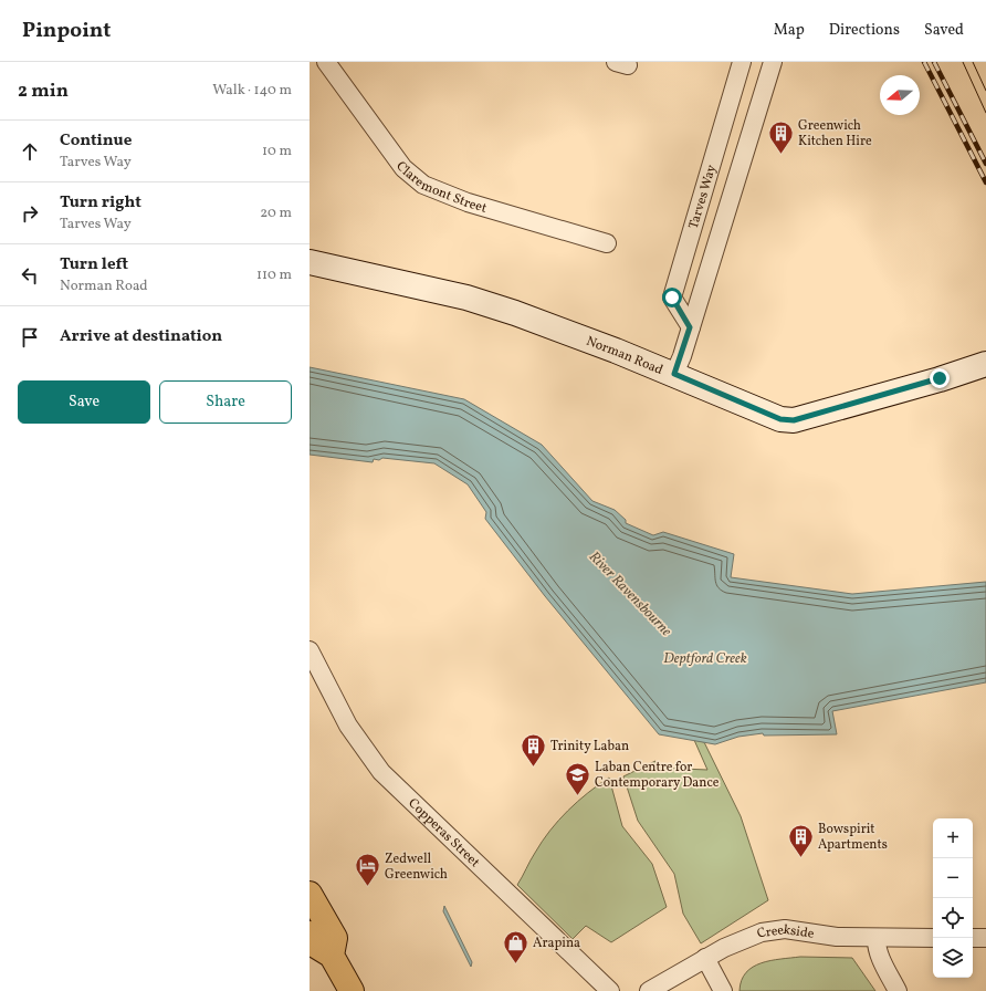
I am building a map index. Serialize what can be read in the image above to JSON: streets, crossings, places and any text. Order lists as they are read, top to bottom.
{
  "streets": {
    "main road": ["Norman Road"],
    "street": [
      "Claremont Street",
      "Tarves Way",
      "Copperas Street",
      "Creekside"
    ]
  },
  "crossings": [
    ["Tarves Way", "Norman Road"]
  ],
  "water": ["River Ravensbourne", "Deptford Creek"],
  "places": {
    "building": ["Greenwich Kitchen Hire", "Trinity Laban", "Bowspirit Apartments"],
    "school or university": ["Laban Centre for Contemporary Dance"],
    "hotel": ["Zedwell Greenwich"],
    "shop": ["Arapina"]
  },
  "north": "left",
  "page": {
    "header": "Pinpoint",
    "nav": ["Map", "Directions", "Saved"],
    "heading": ["2 min", "Walk · 140 m"],
    "list": [
      ["Continue", "Tarves Way", "10 m"],
      ["Turn right", "Tarves Way", "20 m"],
      ["Turn left", "Norman Road", "110 m"],
      "Arrive at destination"
    ],
    "buttons": ["Save", "Share"],
    "map_buttons": ["+", "−"]
  }
}
